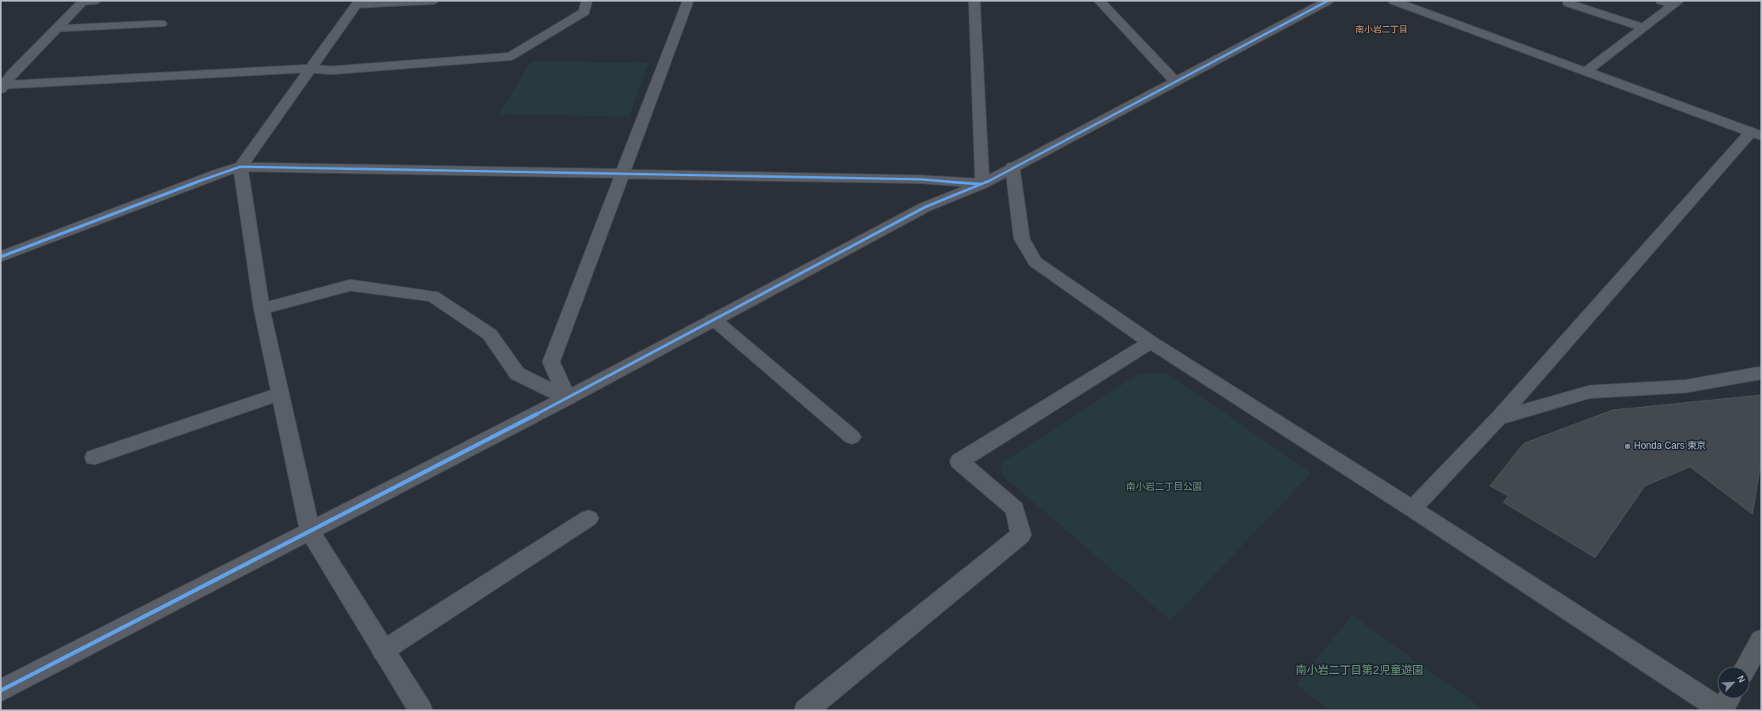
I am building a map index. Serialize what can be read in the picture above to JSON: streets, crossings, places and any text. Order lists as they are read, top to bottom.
{
  "districts": ["南小岩二丁目"],
  "parks": ["南小岩二丁目公園", "南小岩二丁目第2児童遊園"],
  "places": ["Honda Cars 東京"],
  "north": "top right"
}
